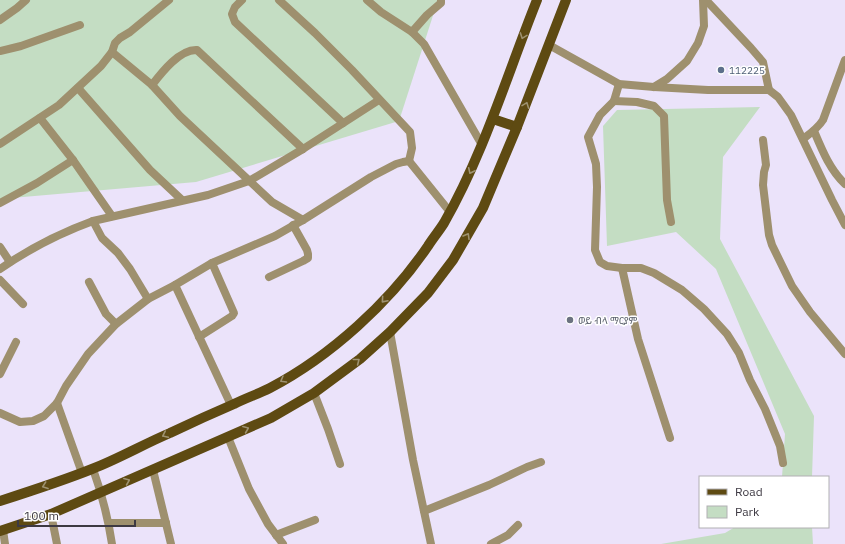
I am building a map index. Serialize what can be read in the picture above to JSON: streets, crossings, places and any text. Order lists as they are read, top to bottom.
{
  "places": ["112225", "ወይ ብላ ማርያም"],
  "legend": ["Road", "Park"],
  "scale_bar": "100 m"
}
